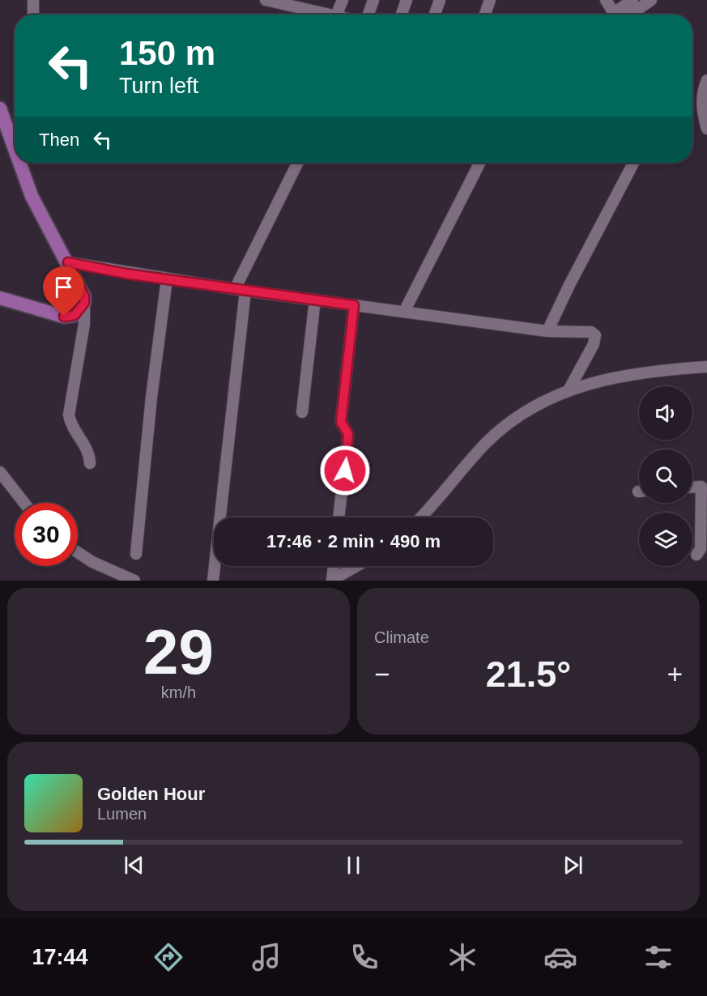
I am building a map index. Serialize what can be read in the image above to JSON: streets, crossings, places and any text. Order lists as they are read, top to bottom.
{
  "page": {
    "turn": ["150 m", "Turn left"],
    "then": "Then",
    "limit": "30",
    "trip": "17:46 · 2 min · 490 m",
    "tile": [
      ["29", "km/h"],
      "Climate"
    ],
    "heat": ["−", "21.5°", "+"],
    "song": ["Golden Hour", "Lumen"],
    "tabs": "17:44"
  }
}
